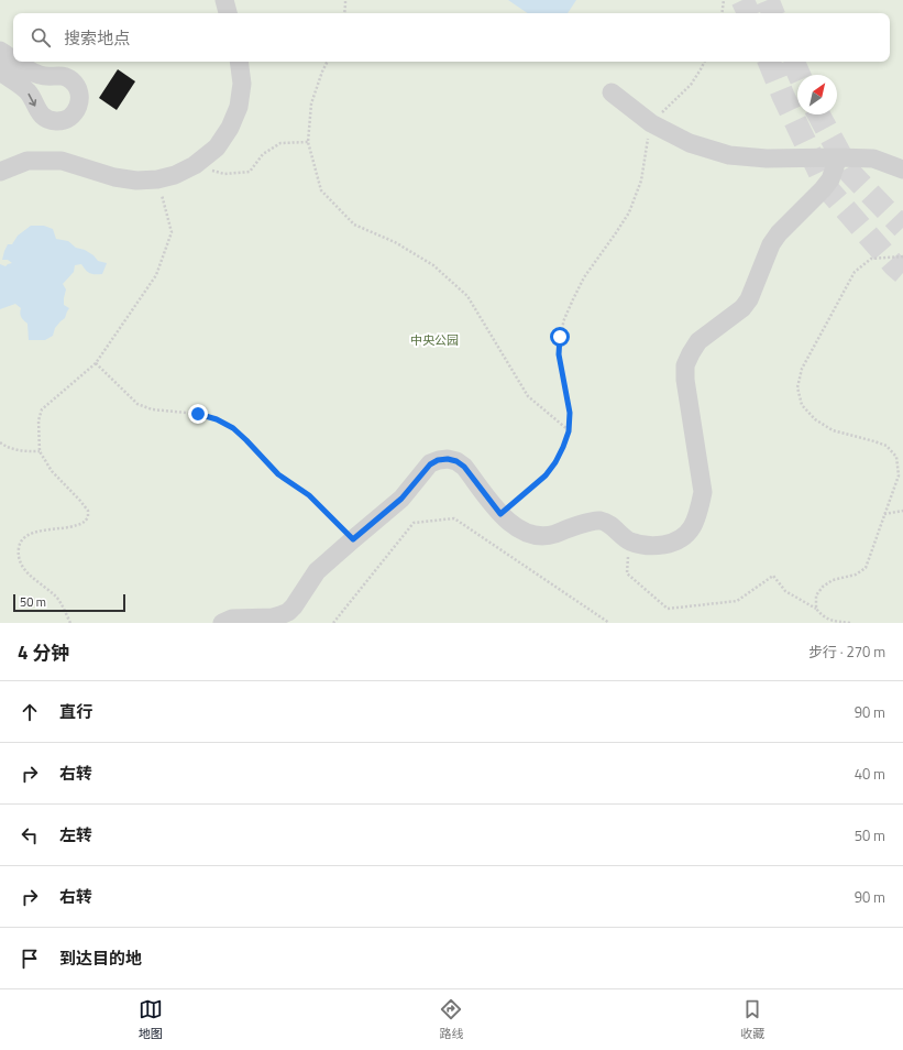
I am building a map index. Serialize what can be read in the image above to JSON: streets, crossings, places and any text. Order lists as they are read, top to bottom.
{
  "parks": ["中央公园"],
  "scale_bar": "50 m",
  "north": "top right",
  "page": {
    "search": "搜索地点",
    "scale": "50 m",
    "heading": ["4 分钟", "步行 · 270 m"],
    "list": [
      ["直行", "90 m"],
      ["右转", "40 m"],
      ["左转", "50 m"],
      ["右转", "90 m"],
      "到达目的地"
    ],
    "nav": ["地图", "路线", "收藏"]
  }
}
